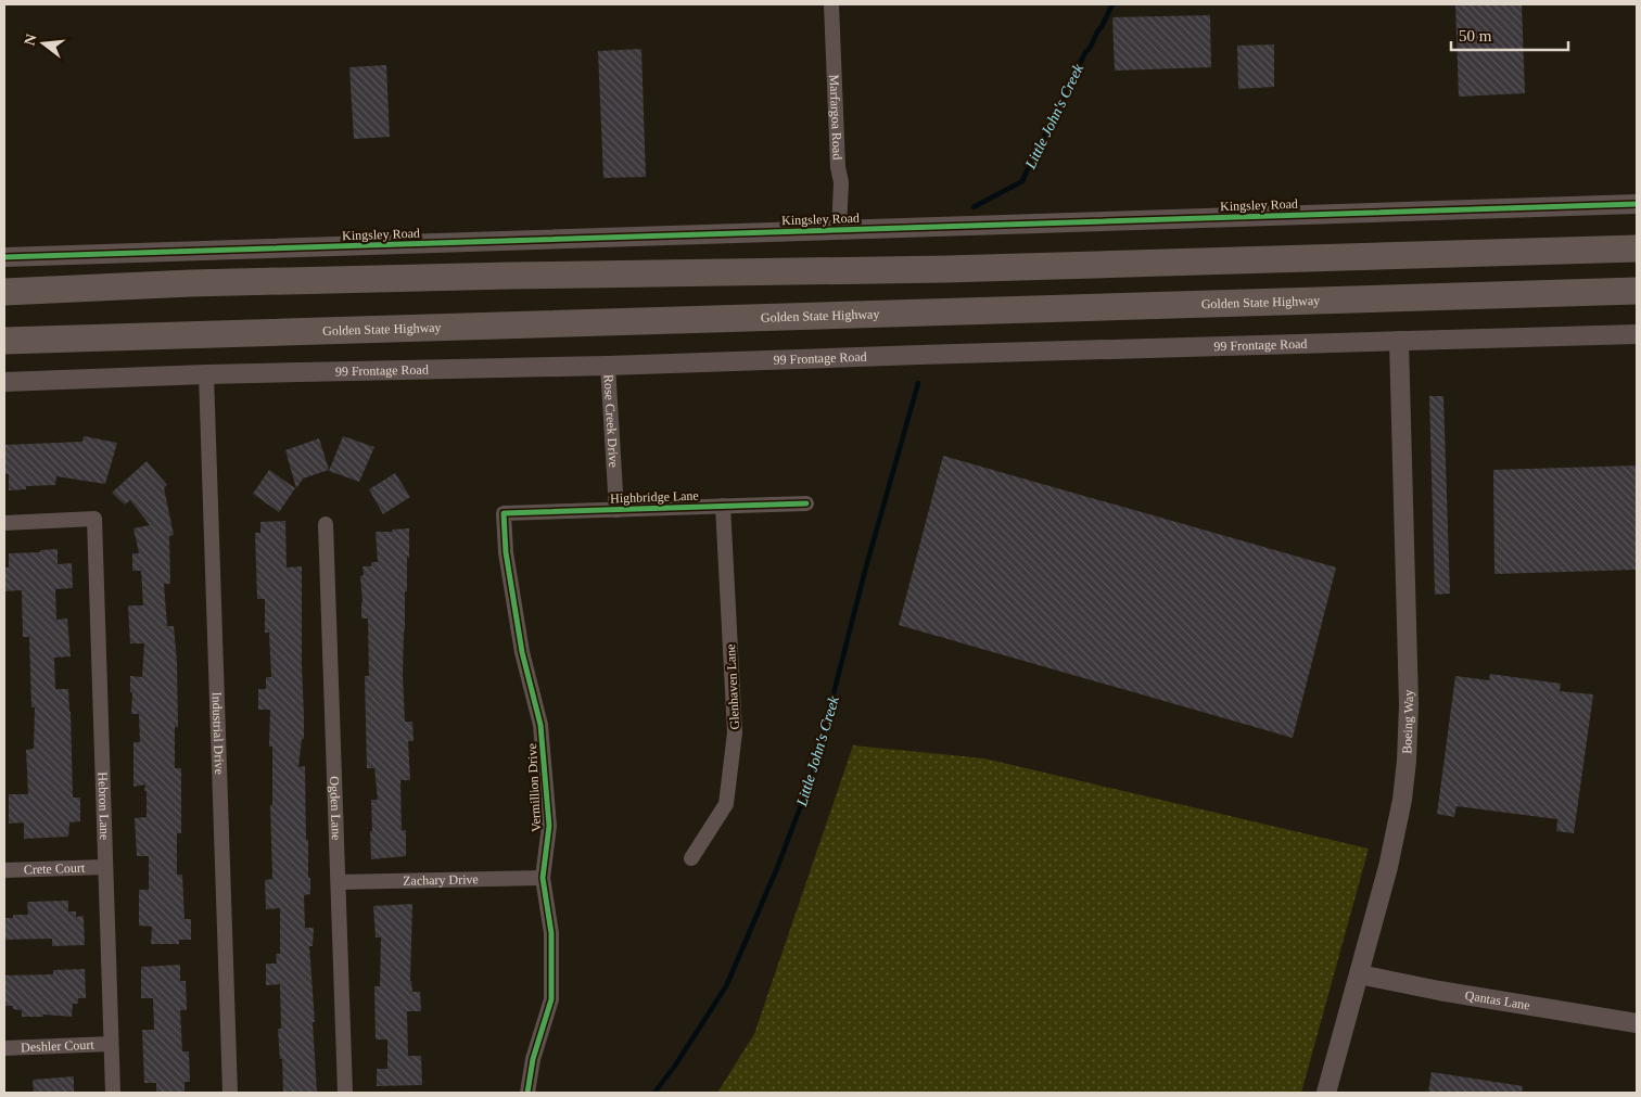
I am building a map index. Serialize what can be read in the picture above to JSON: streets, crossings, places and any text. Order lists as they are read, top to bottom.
{
  "streets": {
    "highway": ["Golden State Highway"],
    "street": [
      "Marfargoa Road",
      "Kingsley Road",
      "99 Frontage Road",
      "Rose Creek Drive",
      "Highbridge Lane",
      "Glenhaven Lane",
      "Boeing Way",
      "Industrial Drive",
      "Vermillion Drive",
      "Hebron Lane",
      "Ogden Lane",
      "Crete Court",
      "Zachary Drive",
      "Qantas Lane",
      "Deshler Court"
    ]
  },
  "crossings": [
    ["Marfargoa Road", "Kingsley Road"],
    ["99 Frontage Road", "Rose Creek Drive"],
    ["99 Frontage Road", "Boeing Way"],
    ["99 Frontage Road", "Industrial Drive"],
    ["Rose Creek Drive", "Highbridge Lane"],
    ["Highbridge Lane", "Glenhaven Lane"],
    ["Highbridge Lane", "Vermillion Drive"],
    ["Boeing Way", "Qantas Lane"],
    ["Vermillion Drive", "Zachary Drive"],
    ["Hebron Lane", "Crete Court"],
    ["Hebron Lane", "Deshler Court"],
    ["Ogden Lane", "Zachary Drive"]
  ],
  "water": ["Little John's Creek"],
  "scale_bar": "50 m",
  "north": "left"
}
